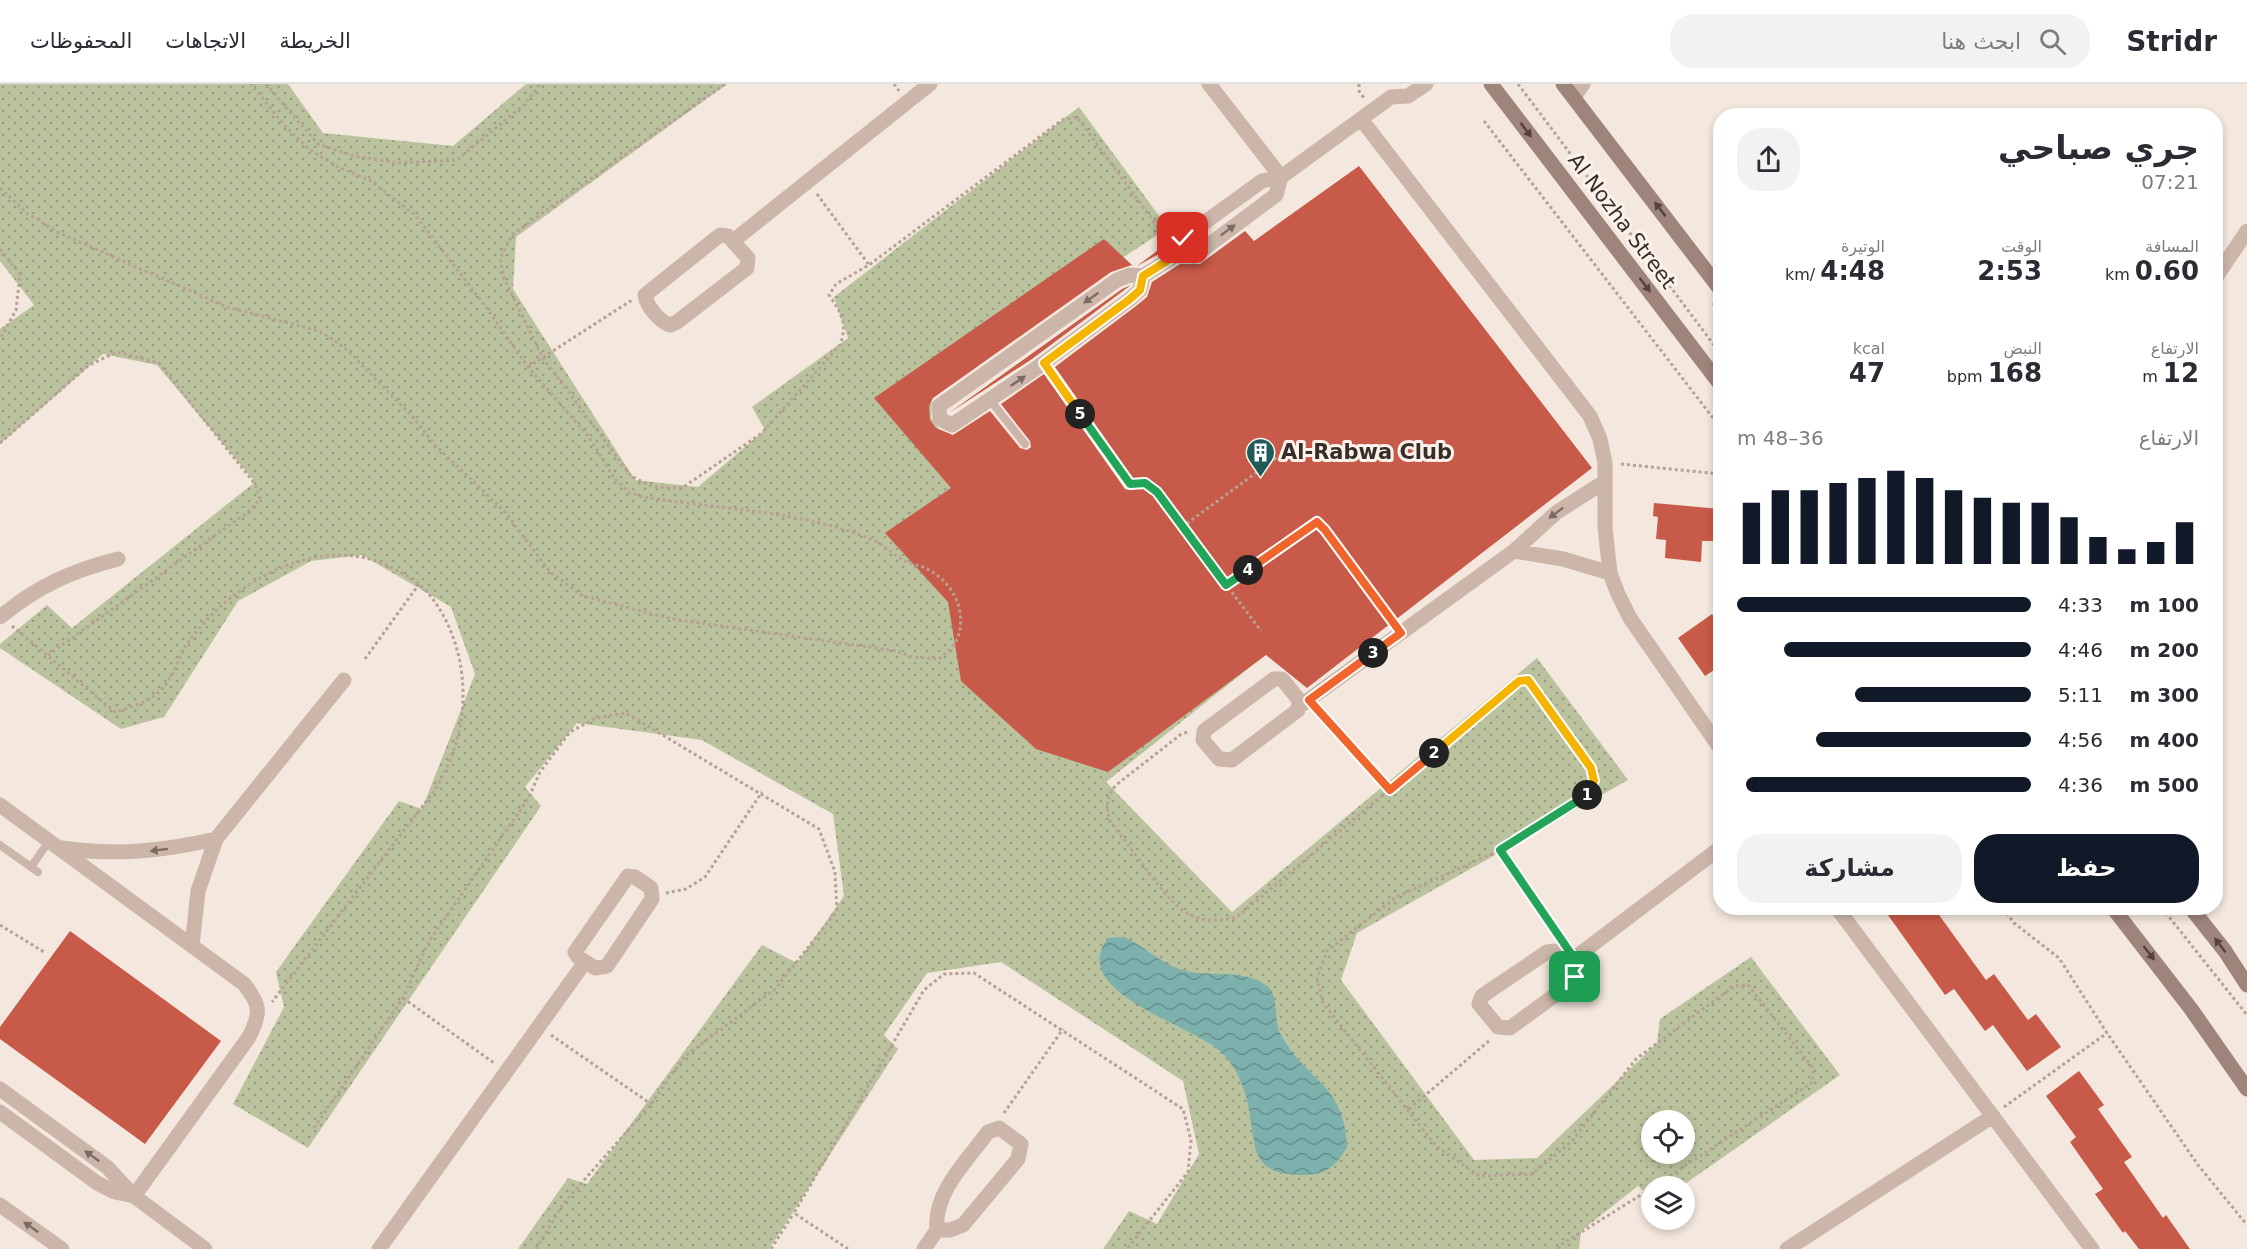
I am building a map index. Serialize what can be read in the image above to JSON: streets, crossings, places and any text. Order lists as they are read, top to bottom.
{
  "streets": {
    "main road": ["Al Nozha Street"]
  },
  "places": {
    "building": ["Al-Rabwa Club"]
  },
  "page": {
    "header": "Stridr",
    "search": "ابحث هنا",
    "nav": ["الخريطة", "الاتجاهات", "المحفوظات"],
    "heading": ["جري صباحي", "07:21"],
    "stats": [
      ["المسافة", "0.60 km"],
      ["الوقت", "2:53"],
      ["الوتيرة", "4:48 /km"],
      ["الارتفاع", "12 m"],
      ["النبض", "168 bpm"],
      ["kcal", "47"]
    ],
    "pins": [
      "5",
      "4",
      "3",
      "2",
      "1"
    ],
    "chart": ["الارتفاع", "36–48 m"],
    "list": [
      {
        "name": "100 m",
        "note": "4:33"
      },
      {
        "name": "200 m",
        "note": "4:46"
      },
      {
        "name": "300 m",
        "note": "5:11"
      },
      {
        "name": "400 m",
        "note": "4:56"
      },
      {
        "name": "500 m",
        "note": "4:36"
      }
    ],
    "buttons": ["حفظ", "مشاركة"]
  }
}
